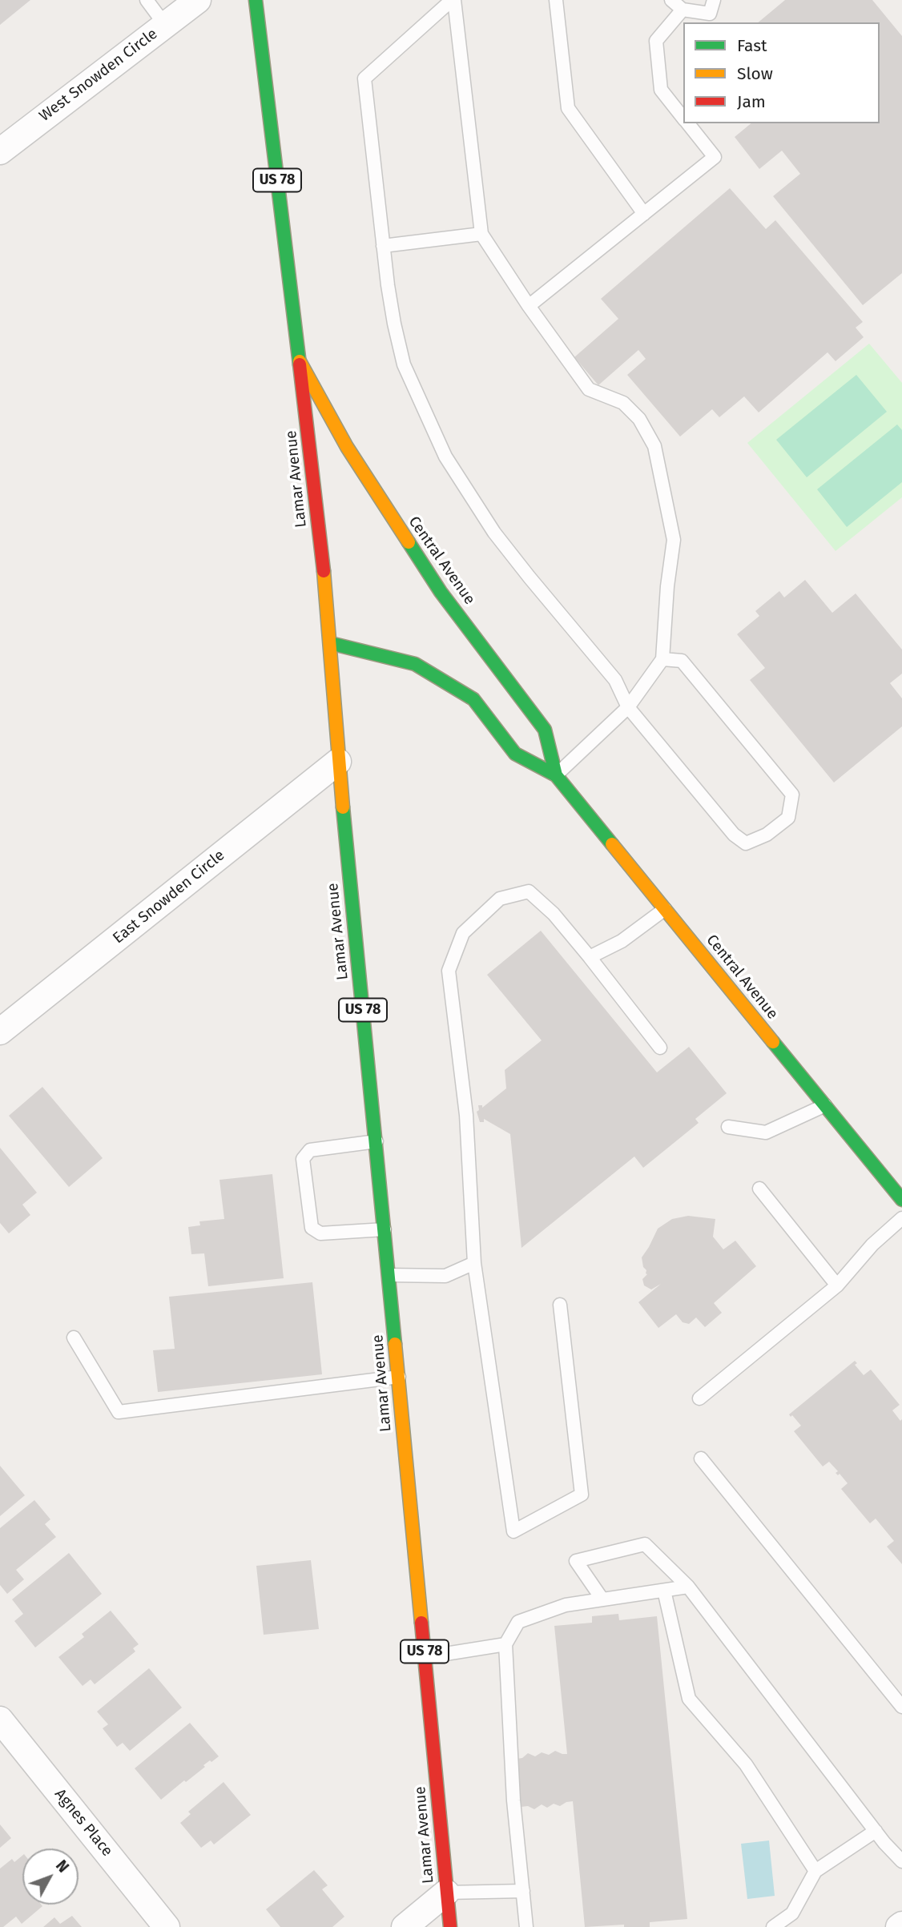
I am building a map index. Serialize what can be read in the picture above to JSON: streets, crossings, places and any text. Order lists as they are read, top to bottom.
{
  "streets": {
    "main road": ["US 78", "Lamar Avenue", "Central Avenue"],
    "street": ["West Snowden Circle", "East Snowden Circle", "Agnes Place"]
  },
  "crossings": [
    ["Lamar Avenue", "Central Avenue"],
    ["Lamar Avenue", "East Snowden Circle"]
  ],
  "legend": ["Fast", "Slow", "Jam"],
  "north": "top right"
}
